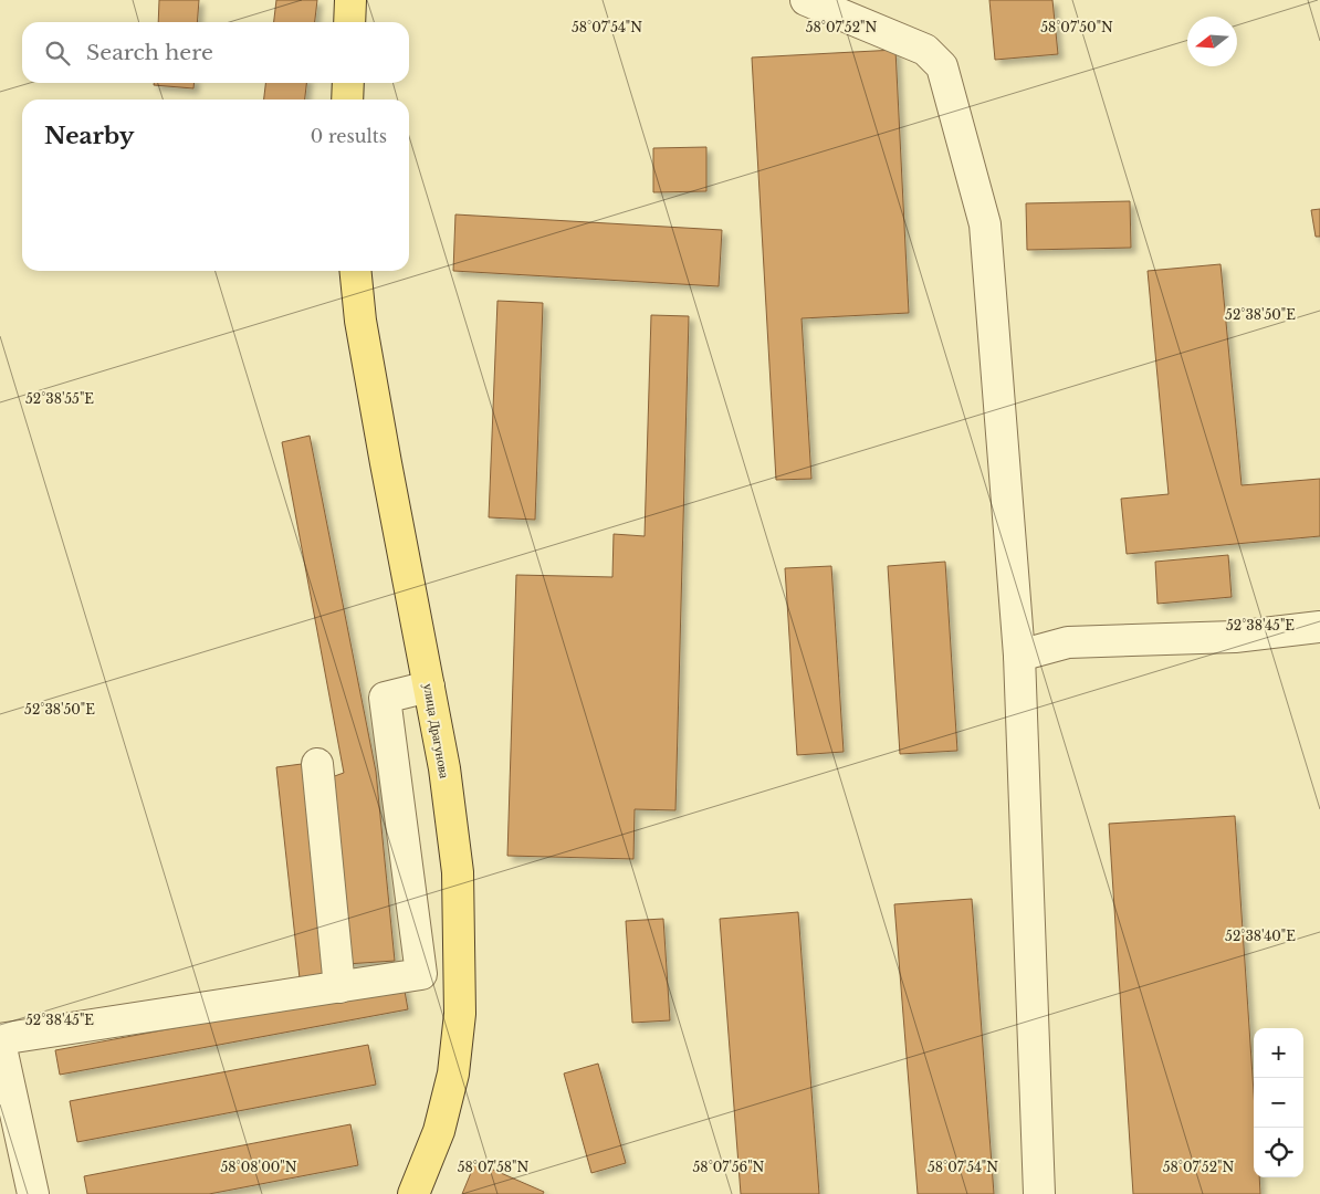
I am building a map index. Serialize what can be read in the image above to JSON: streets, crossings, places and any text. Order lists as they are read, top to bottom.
{
  "streets": {
    "main road": ["улица Драгунова"]
  },
  "north": "left",
  "page": {
    "search": "Search here",
    "heading": ["Nearby", "0 results"],
    "map_buttons": ["+", "−"]
  },
  "coordinates": [
    "58°07'50\"N",
    "58°07'54\"N",
    "58°07'52\"N",
    "52°38'50\"E",
    "52°38'55\"E",
    "52°38'45\"E",
    "52°38'40\"E",
    "58°08'00\"N",
    "58°07'58\"N",
    "58°07'56\"N"
  ]
}
